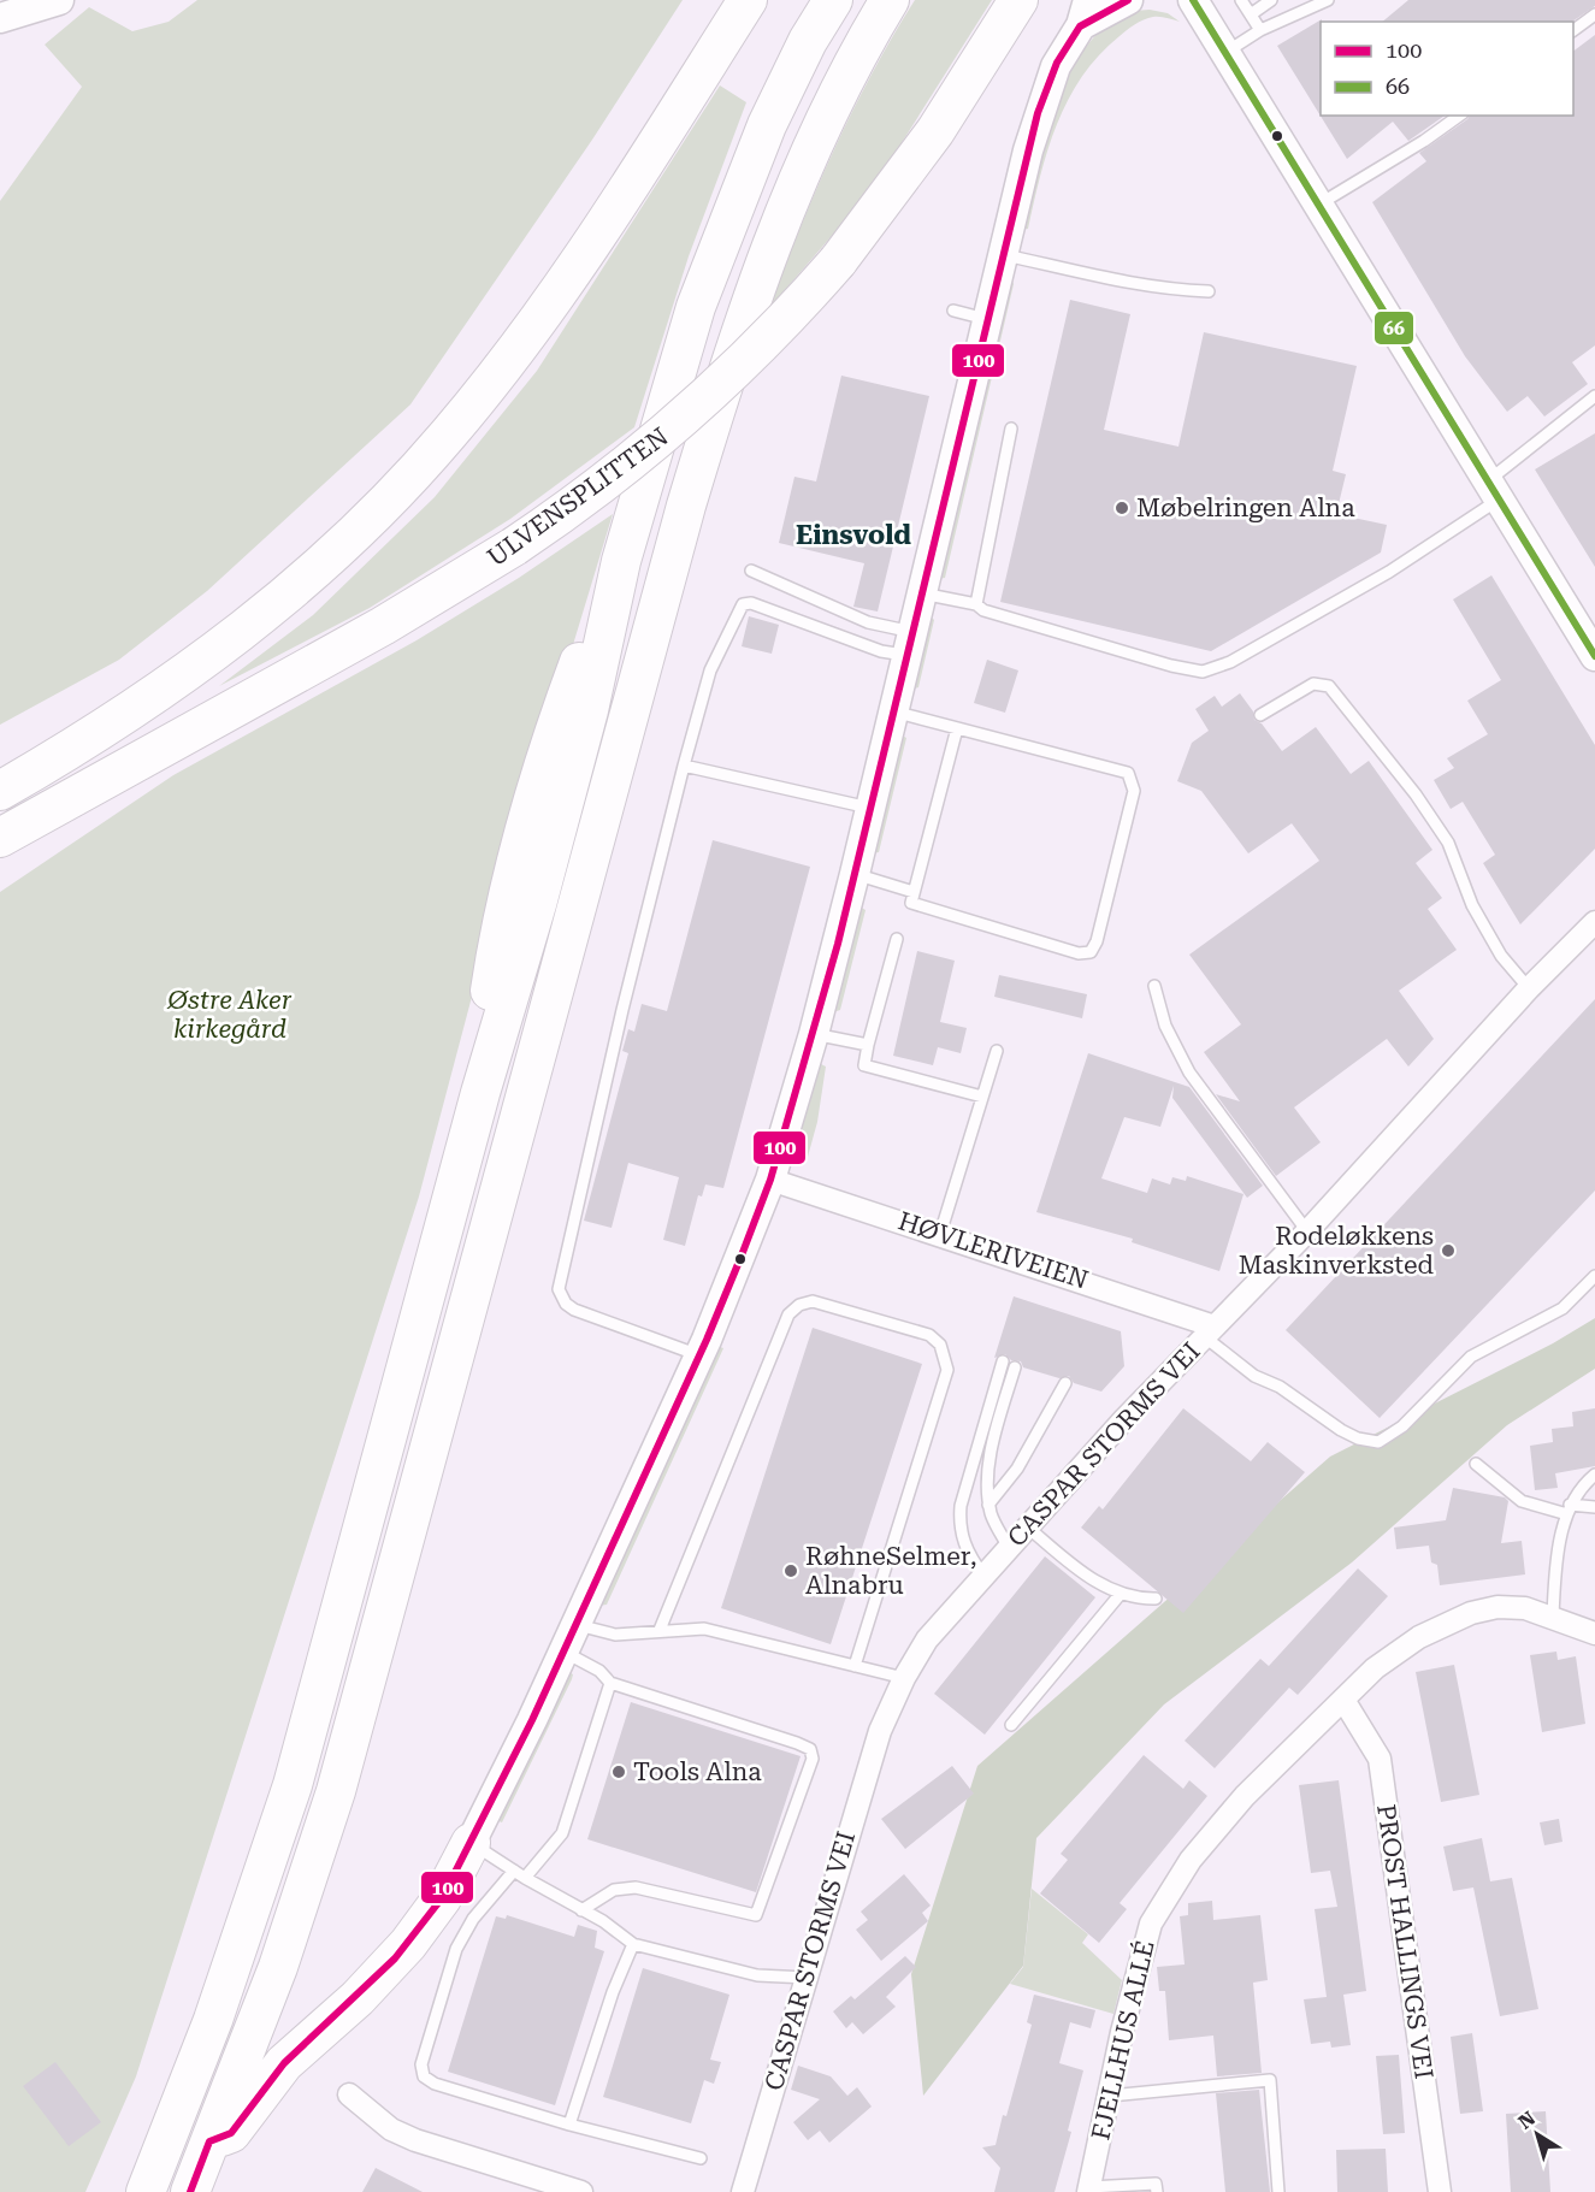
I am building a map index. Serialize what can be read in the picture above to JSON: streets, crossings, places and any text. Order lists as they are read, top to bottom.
{
  "streets": {
    "highway": ["ULVENSPLITTEN"],
    "street": [
      "HØVLERIVEIEN",
      "CASPAR STORMS VEI",
      "PROST HALLINGS VEI",
      "FJELLHUS ALLÉ"
    ]
  },
  "crossings": [
    ["HØVLERIVEIEN", "CASPAR STORMS VEI"],
    ["PROST HALLINGS VEI", "FJELLHUS ALLÉ"]
  ],
  "districts": ["Einsvold"],
  "parks": ["Østre Aker kirkegård"],
  "places": [
    "Møbelringen Alna",
    "Rodeløkkens Maskinverksted",
    "RøhneSelmer, Alnabru",
    "Tools Alna"
  ],
  "lines": ["transit line 100", "transit line 66"],
  "legend": ["100", "66"],
  "north": "top left"
}
